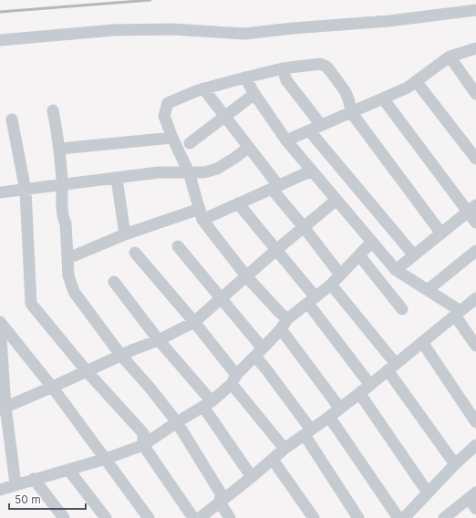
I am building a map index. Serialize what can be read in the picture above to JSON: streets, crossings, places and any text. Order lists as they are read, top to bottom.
{
  "scale_bar": "50 m"
}
